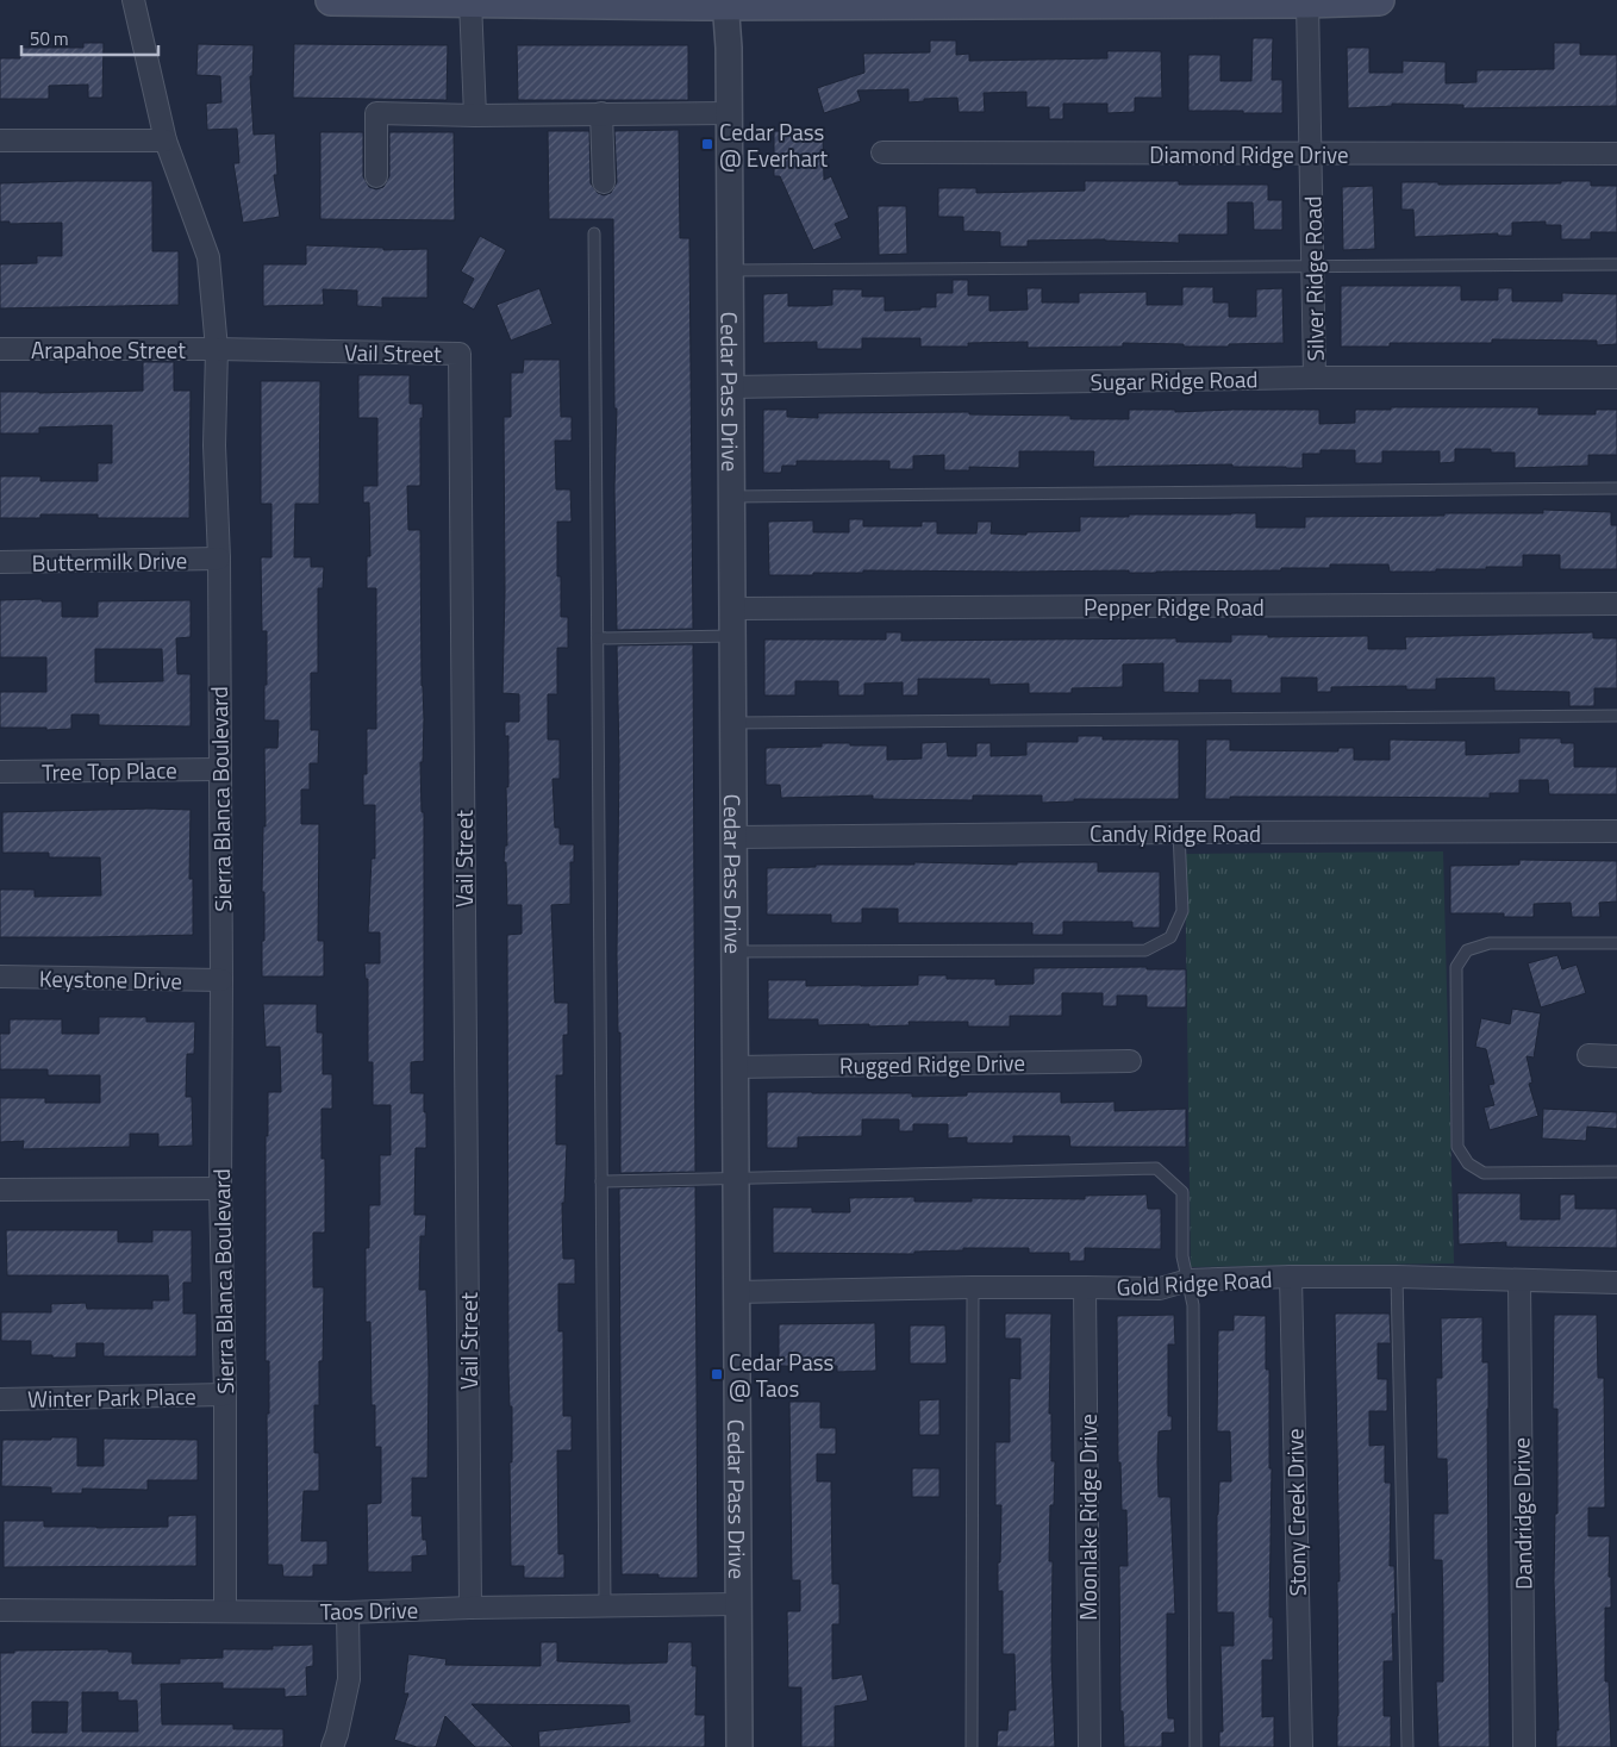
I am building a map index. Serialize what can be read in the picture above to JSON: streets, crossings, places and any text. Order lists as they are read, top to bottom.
{
  "streets": {
    "street": [
      "Diamond Ridge Drive",
      "Silver Ridge Road",
      "Arapahoe Street",
      "Vail Street",
      "Sugar Ridge Road",
      "Cedar Pass Drive",
      "Buttermilk Drive",
      "Pepper Ridge Road",
      "Tree Top Place",
      "Sierra Blanca Boulevard",
      "Candy Ridge Road",
      "Keystone Drive",
      "Rugged Ridge Drive",
      "Gold Ridge Road",
      "Winter Park Place",
      "Stony Creek Drive",
      "Dandridge Drive",
      "Moonlake Ridge Drive",
      "Taos Drive"
    ]
  },
  "crossings": [
    ["Diamond Ridge Drive", "Silver Ridge Road"],
    ["Silver Ridge Road", "Sugar Ridge Road"],
    ["Arapahoe Street", "Vail Street"],
    ["Arapahoe Street", "Sierra Blanca Boulevard"],
    ["Vail Street", "Sierra Blanca Boulevard"],
    ["Vail Street", "Taos Drive"],
    ["Sugar Ridge Road", "Cedar Pass Drive"],
    ["Cedar Pass Drive", "Pepper Ridge Road"],
    ["Cedar Pass Drive", "Candy Ridge Road"],
    ["Cedar Pass Drive", "Rugged Ridge Drive"],
    ["Cedar Pass Drive", "Gold Ridge Road"],
    ["Cedar Pass Drive", "Taos Drive"],
    ["Buttermilk Drive", "Sierra Blanca Boulevard"],
    ["Tree Top Place", "Sierra Blanca Boulevard"],
    ["Sierra Blanca Boulevard", "Keystone Drive"],
    ["Sierra Blanca Boulevard", "Winter Park Place"],
    ["Sierra Blanca Boulevard", "Taos Drive"],
    ["Gold Ridge Road", "Stony Creek Drive"],
    ["Gold Ridge Road", "Dandridge Drive"],
    ["Gold Ridge Road", "Moonlake Ridge Drive"]
  ],
  "places": {
    "transit": ["Cedar Pass @ Everhart", "Cedar Pass @ Taos"]
  },
  "scale_bar": "50 m"
}
